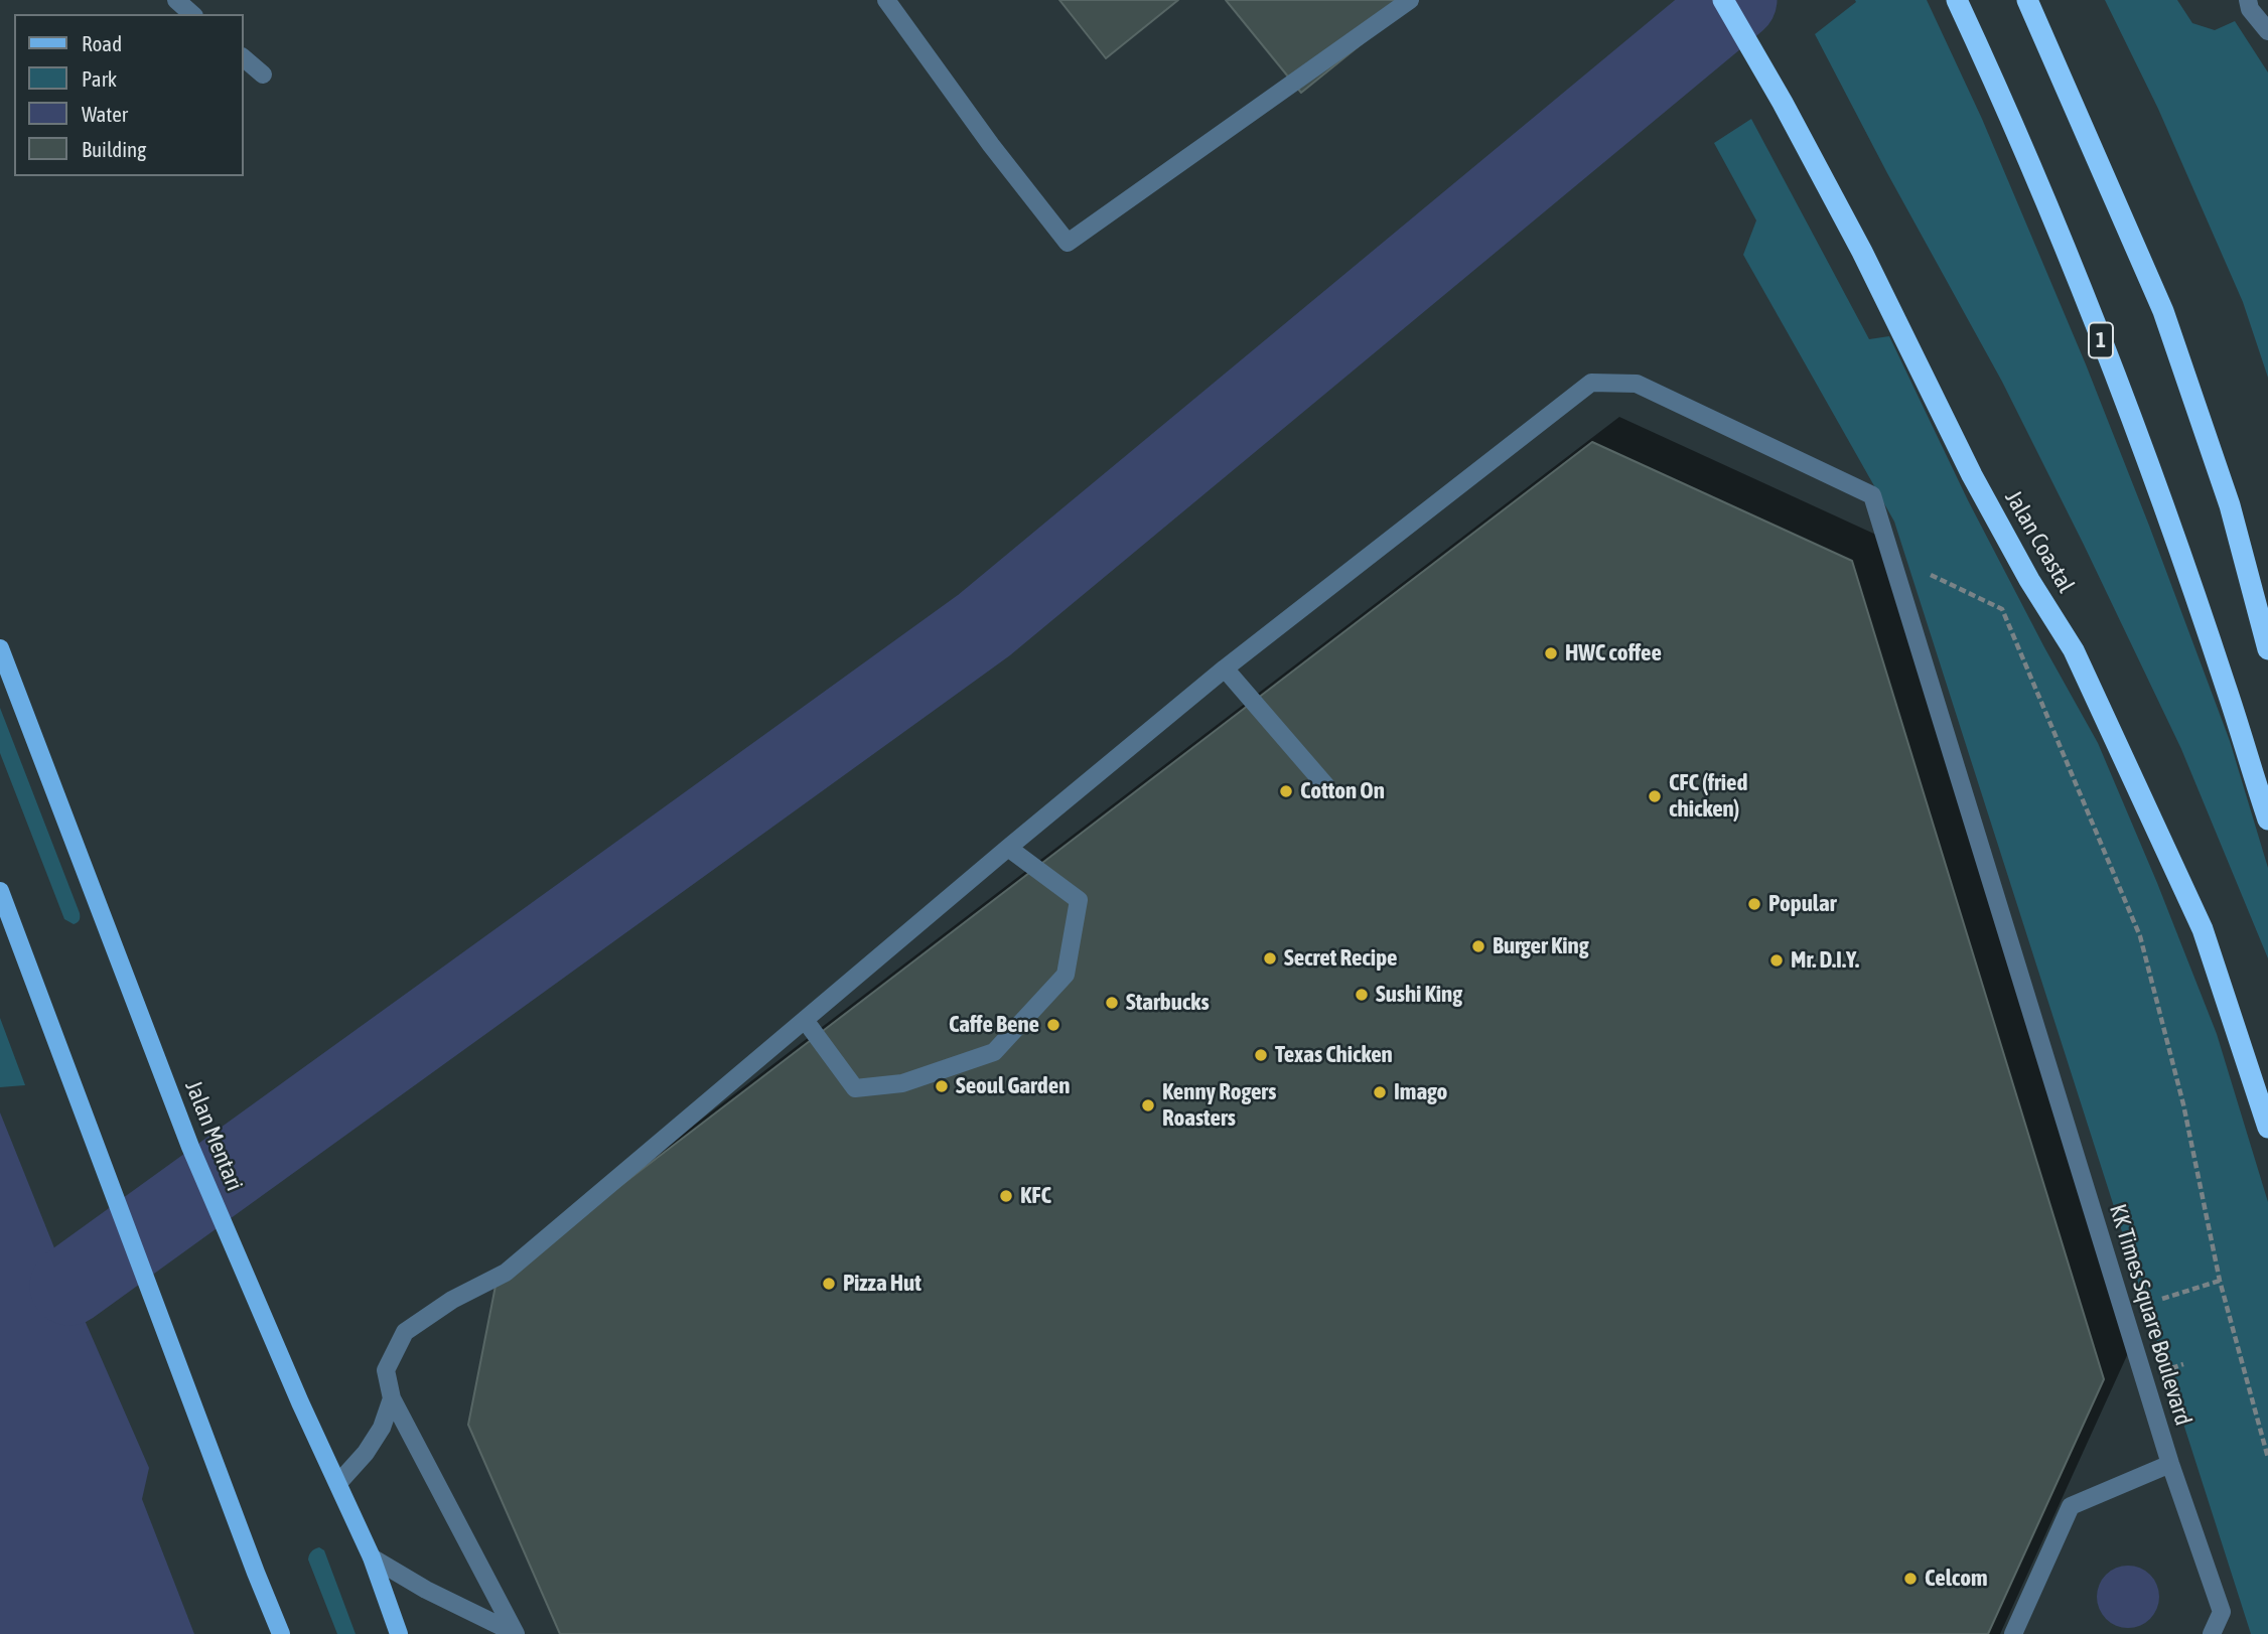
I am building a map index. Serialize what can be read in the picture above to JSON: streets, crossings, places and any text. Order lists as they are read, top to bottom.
{
  "streets": {
    "highway": ["1", "Jalan Coastal"],
    "main road": ["Jalan Mentari"],
    "lane": ["KK Times Square Boulevard"]
  },
  "places": [
    "HWC coffee",
    "Cotton On",
    "CFC (fried chicken)",
    "Popular",
    "Burger King",
    "Secret Recipe",
    "Mr. D.I.Y.",
    "Sushi King",
    "Starbucks",
    "Caffe Bene",
    "Texas Chicken",
    "Seoul Garden",
    "Imago",
    "Kenny Rogers Roasters",
    "KFC",
    "Pizza Hut",
    "Celcom"
  ],
  "legend": [
    "Road",
    "Park",
    "Water",
    "Building"
  ]
}
